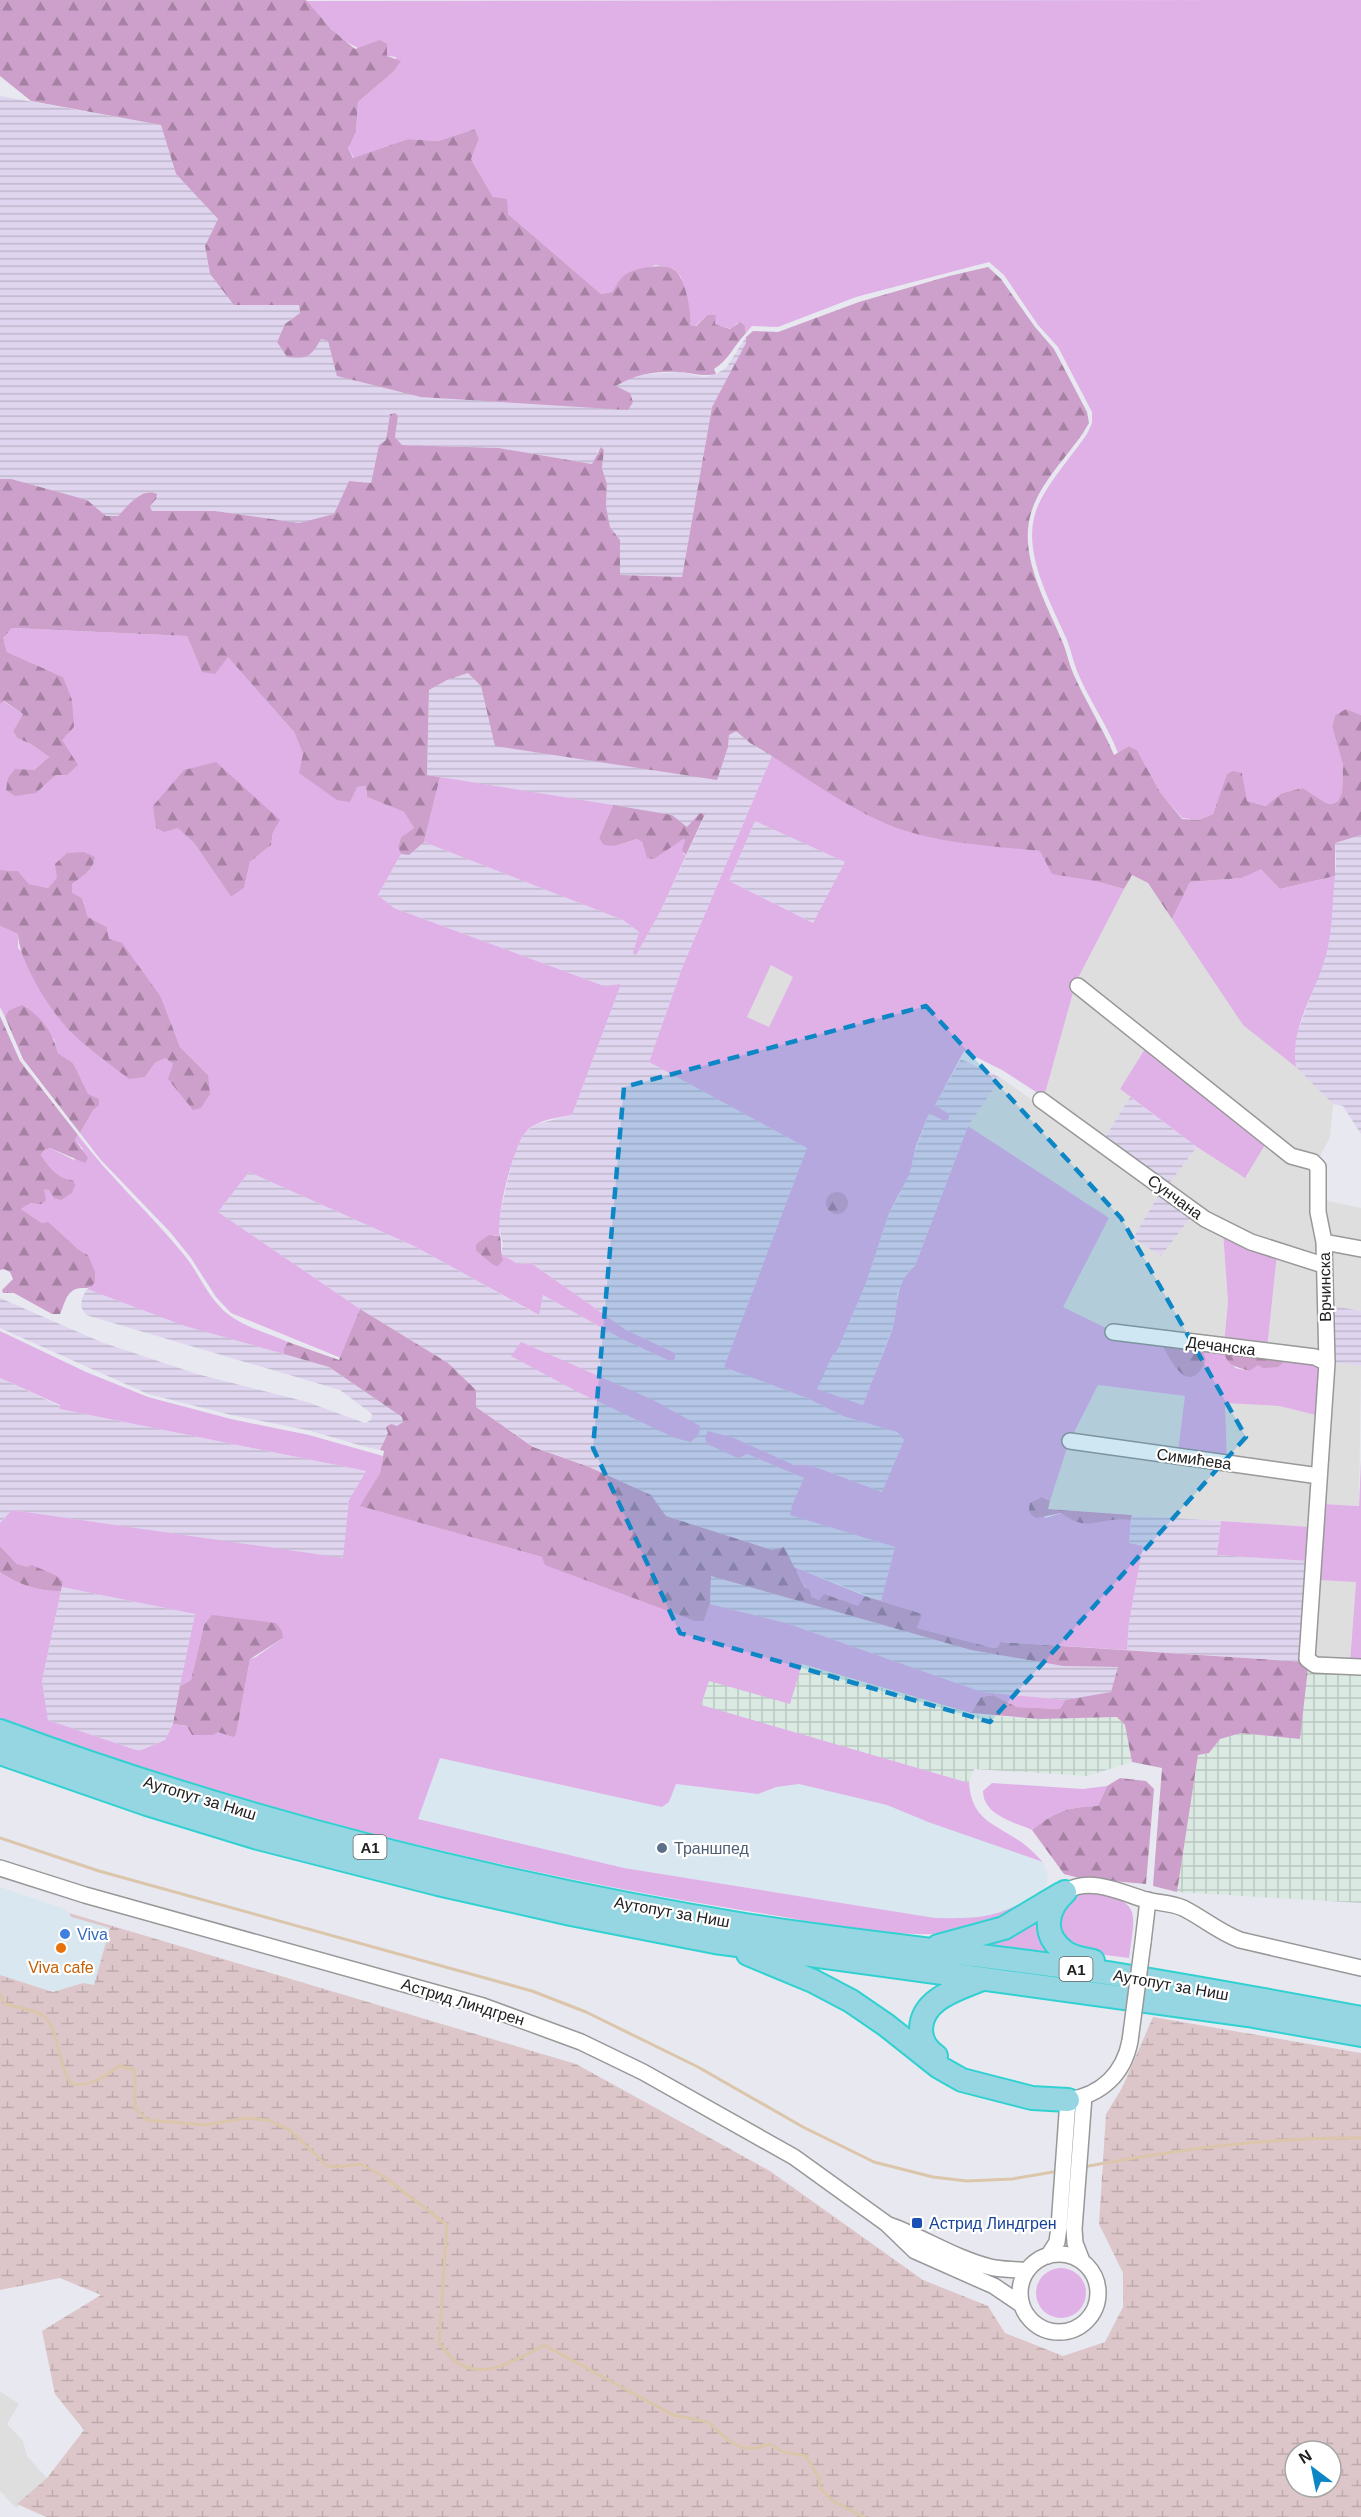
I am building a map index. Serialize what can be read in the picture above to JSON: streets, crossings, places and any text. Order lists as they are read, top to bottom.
{
  "streets": {
    "highway": ["Аутопут за Ниш", "A1"],
    "street": [
      "Сунчана",
      "Врчинска",
      "Дечанска",
      "Симићева",
      "Астрид Линдгрен"
    ]
  },
  "crossings": [
    ["Сунчана", "Врчинска"],
    ["Врчинска", "Дечанска"],
    ["Врчинска", "Симићева"]
  ],
  "places": {
    "other": ["Траншпед", "Viva", "Viva cafe"],
    "transit": ["Астрид Линдгрен"]
  },
  "north": "top left"
}
